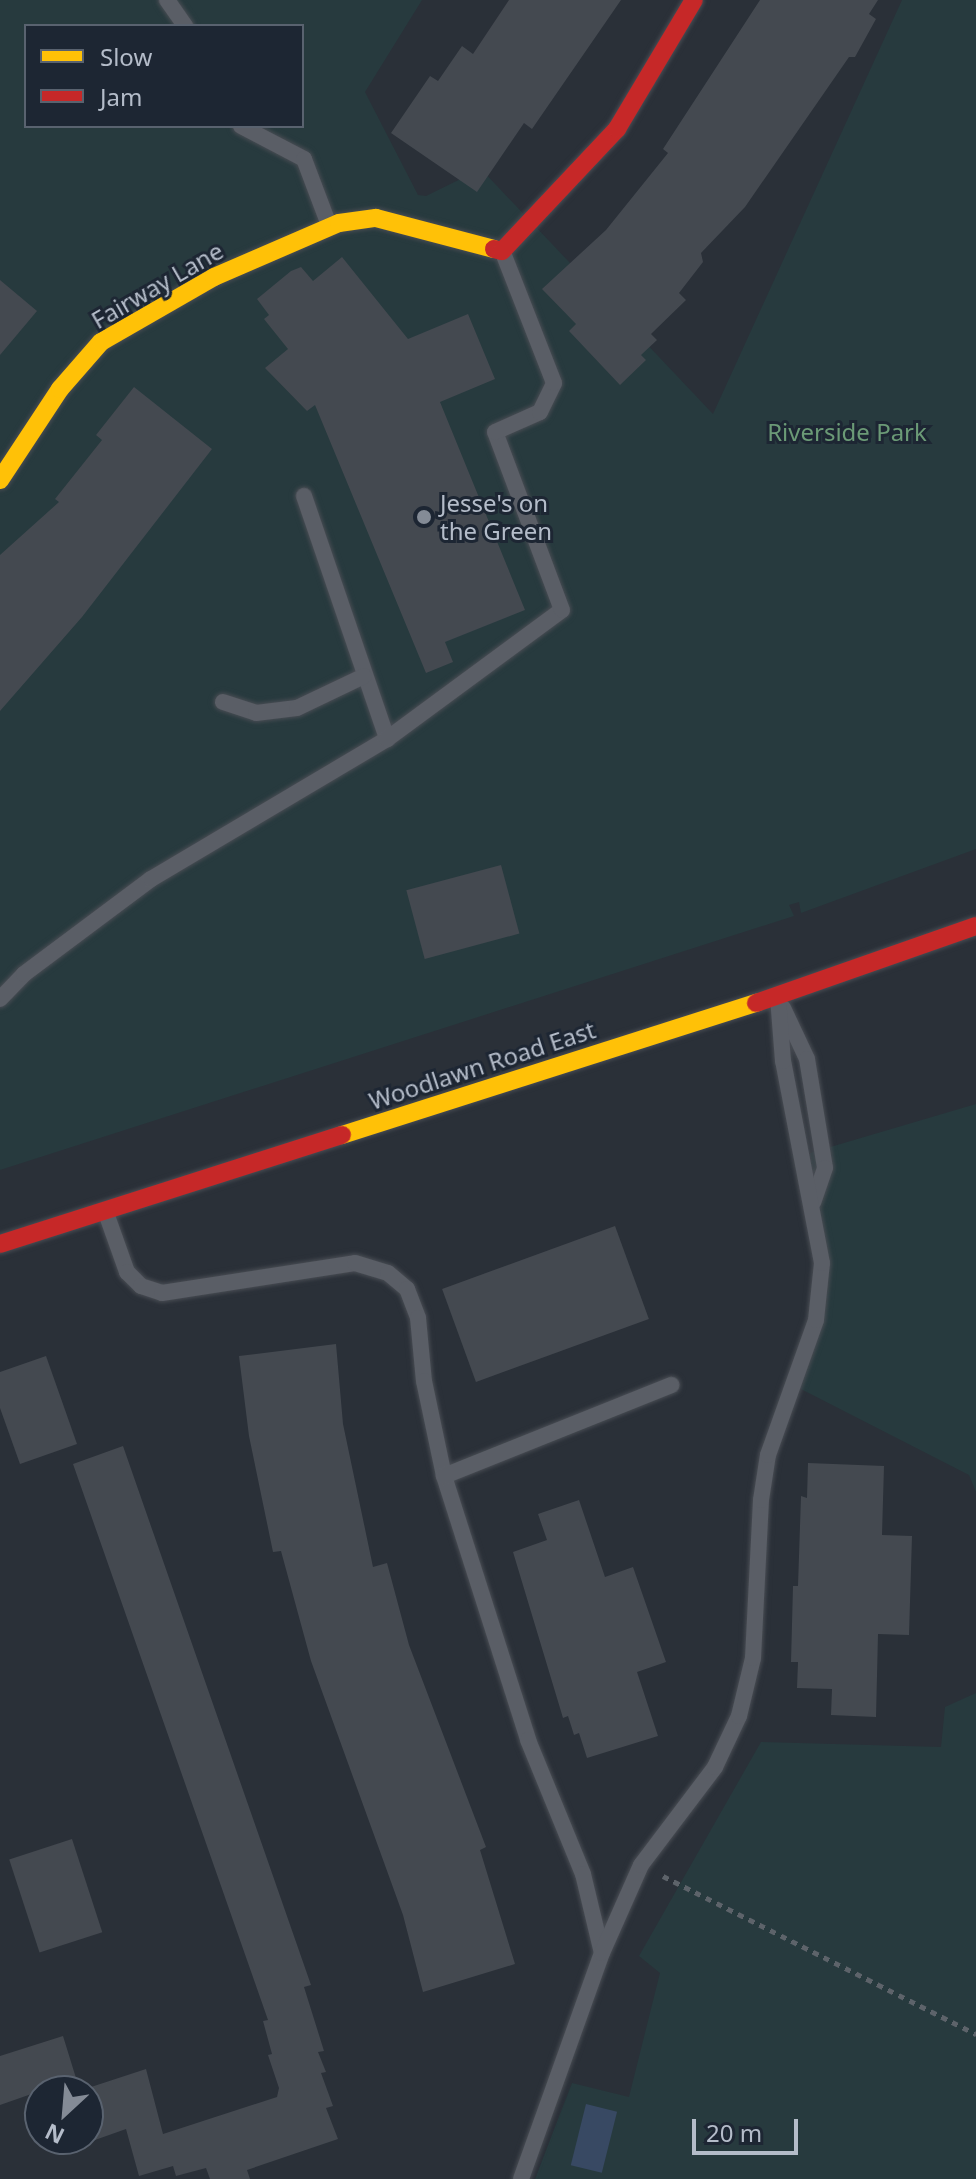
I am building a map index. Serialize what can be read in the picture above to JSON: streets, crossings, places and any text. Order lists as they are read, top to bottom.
{
  "streets": {
    "main road": ["Fairway Lane", "Woodlawn Road East"]
  },
  "parks": ["Riverside Park"],
  "places": ["Jesse's on the Green"],
  "legend": ["Slow", "Jam"],
  "scale_bar": "20 m",
  "north": "bottom left"
}
